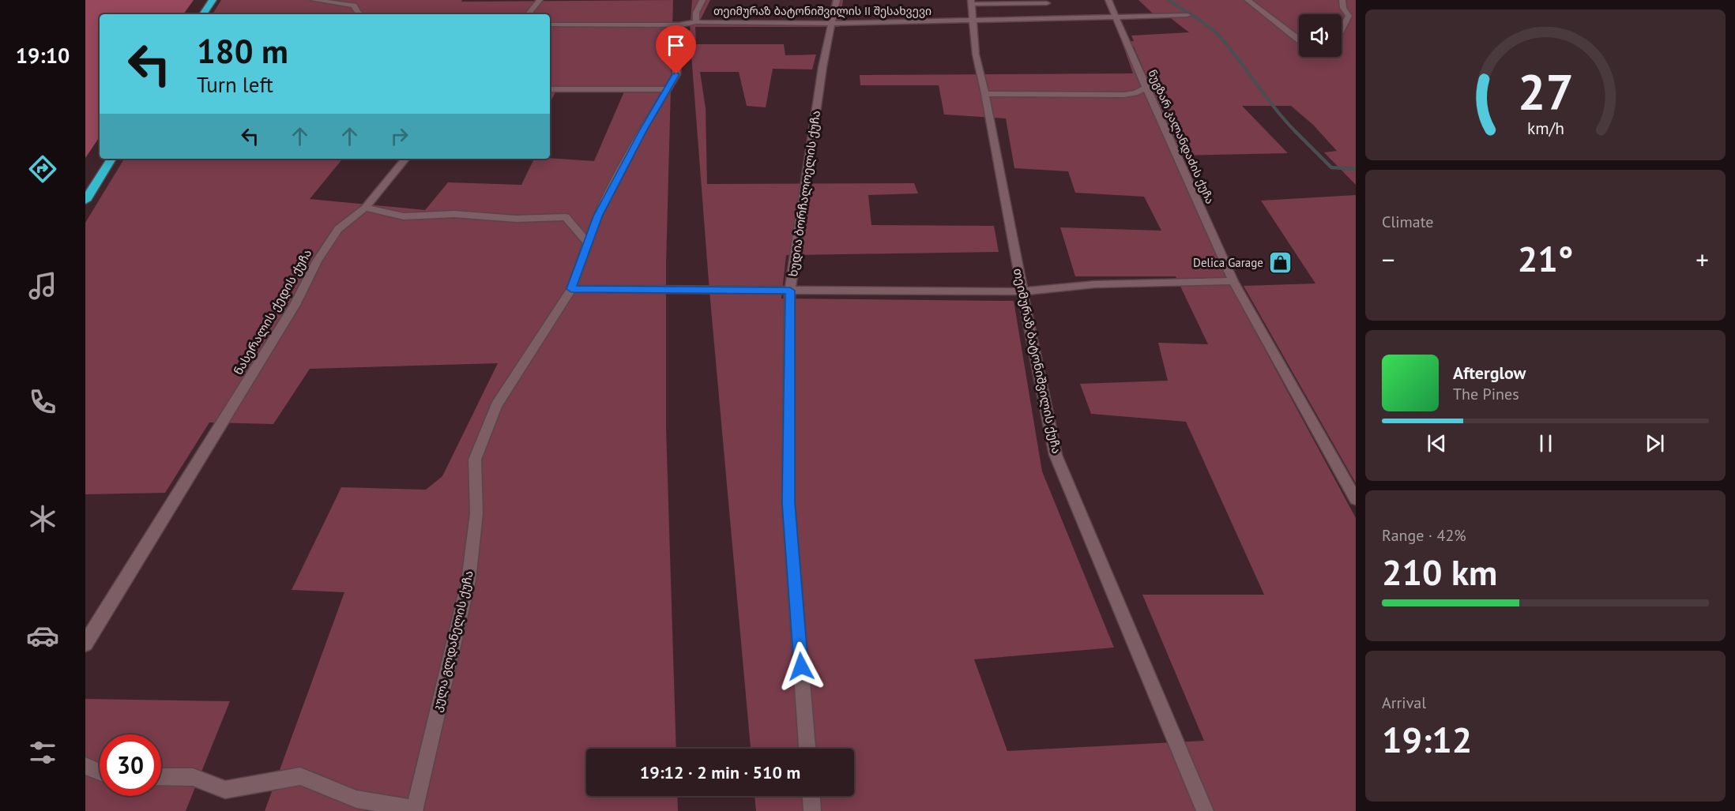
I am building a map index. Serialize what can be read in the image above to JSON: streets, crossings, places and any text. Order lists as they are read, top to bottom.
{
  "streets": {
    "street": [
      "თეიმურაზ ბატონიშვილის II შესახვევი",
      "ნუგზარ კალანდაძის ქუჩა",
      "ხუდია ბორჩალოელის ქუჩა",
      "ნასერალის ქედის ქუჩა",
      "თეიმურაზ ბატონიშვილის ქუჩა",
      "კულა გლდანელის ქუჩა"
    ]
  },
  "crossings": [
    ["თეიმურაზ ბატონიშვილის II შესახვევი", "ნუგზარ კალანდაძის ქუჩა"],
    ["თეიმურაზ ბატონიშვილის II შესახვევი", "ხუდია ბორჩალოელის ქუჩა"],
    ["თეიმურაზ ბატონიშვილის II შესახვევი", "თეიმურაზ ბატონიშვილის ქუჩა"]
  ],
  "places": {
    "shop": ["Delica Garage"]
  },
  "page": {
    "tabs": "19:10",
    "turn": ["180 m", "Turn left"],
    "tile": [
      "Climate",
      ["Range · 42%", "210 km"],
      ["Arrival", "19:12"]
    ],
    "heat": ["−", "21°", "+"],
    "song": ["Afterglow", "The Pines"],
    "limit": "30",
    "trip": "19:12 · 2 min · 510 m",
    "gauge": ["27", "km/h"]
  }
}
